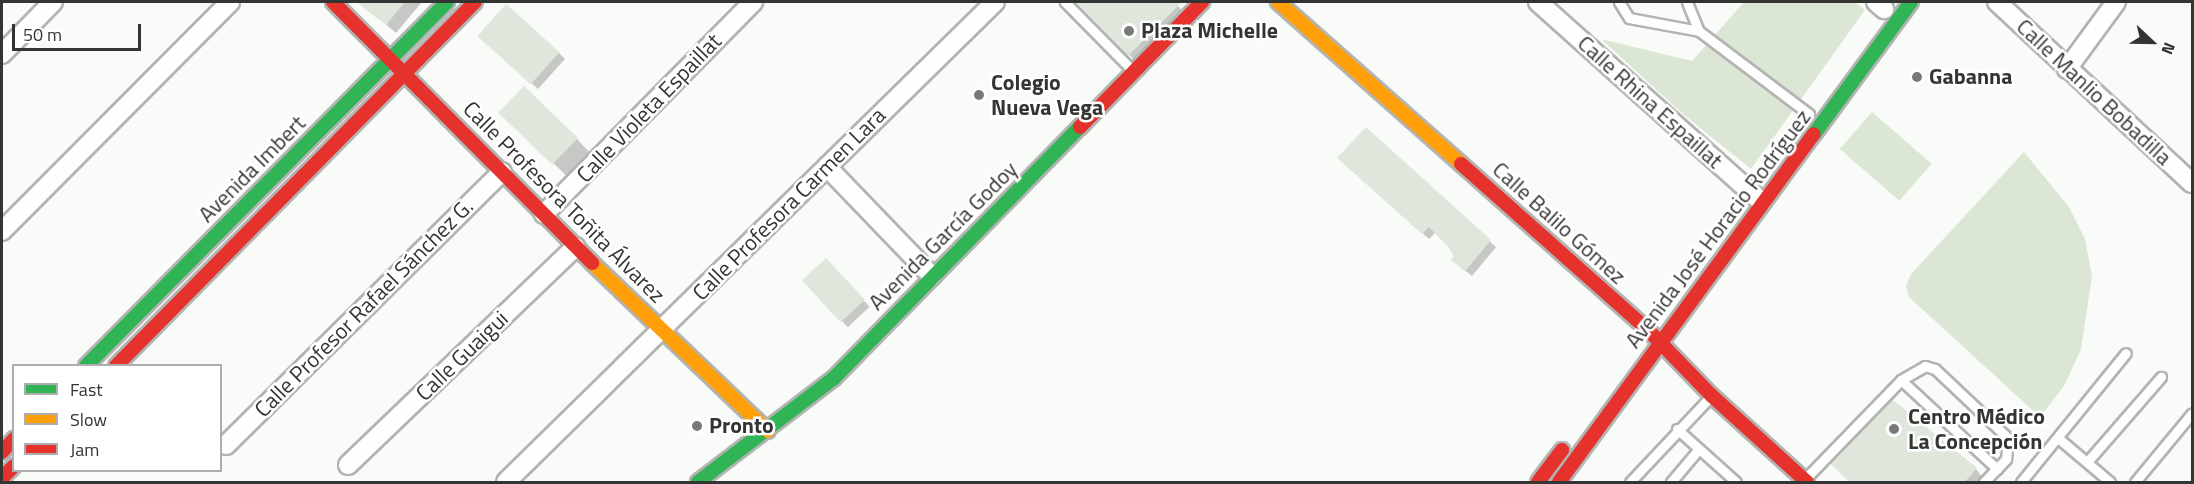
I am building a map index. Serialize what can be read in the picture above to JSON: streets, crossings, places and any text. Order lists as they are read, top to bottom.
{
  "streets": {
    "street": [
      "Calle Manlio Bobadilla",
      "Calle Rhina Espaillat",
      "Calle Violeta Espaillat",
      "Avenida Imbert",
      "Calle Profesora Toñita Álvarez",
      "Calle Profesora Carmen Lara",
      "Calle Balilo Gómez",
      "Avenida José Horacio Rodríguez",
      "Avenida García Godoy",
      "Calle Profesor Rafael Sánchez G.",
      "Calle Guaigui"
    ]
  },
  "crossings": [
    ["Calle Rhina Espaillat", "Avenida José Horacio Rodríguez"],
    ["Calle Violeta Espaillat", "Calle Profesora Toñita Álvarez"],
    ["Avenida Imbert", "Calle Profesora Toñita Álvarez"],
    ["Calle Profesora Toñita Álvarez", "Calle Profesora Carmen Lara"],
    ["Calle Profesora Toñita Álvarez", "Avenida García Godoy"],
    ["Calle Profesora Toñita Álvarez", "Calle Profesor Rafael Sánchez G."],
    ["Calle Profesora Toñita Álvarez", "Calle Guaigui"],
    ["Calle Balilo Gómez", "Avenida José Horacio Rodríguez"]
  ],
  "places": [
    "Plaza Michelle",
    "Gabanna",
    "Colegio Nueva Vega",
    "Pronto",
    "Centro Médico La Concepción"
  ],
  "legend": ["Fast", "Slow", "Jam"],
  "scale_bar": "50 m",
  "north": "right"
}
